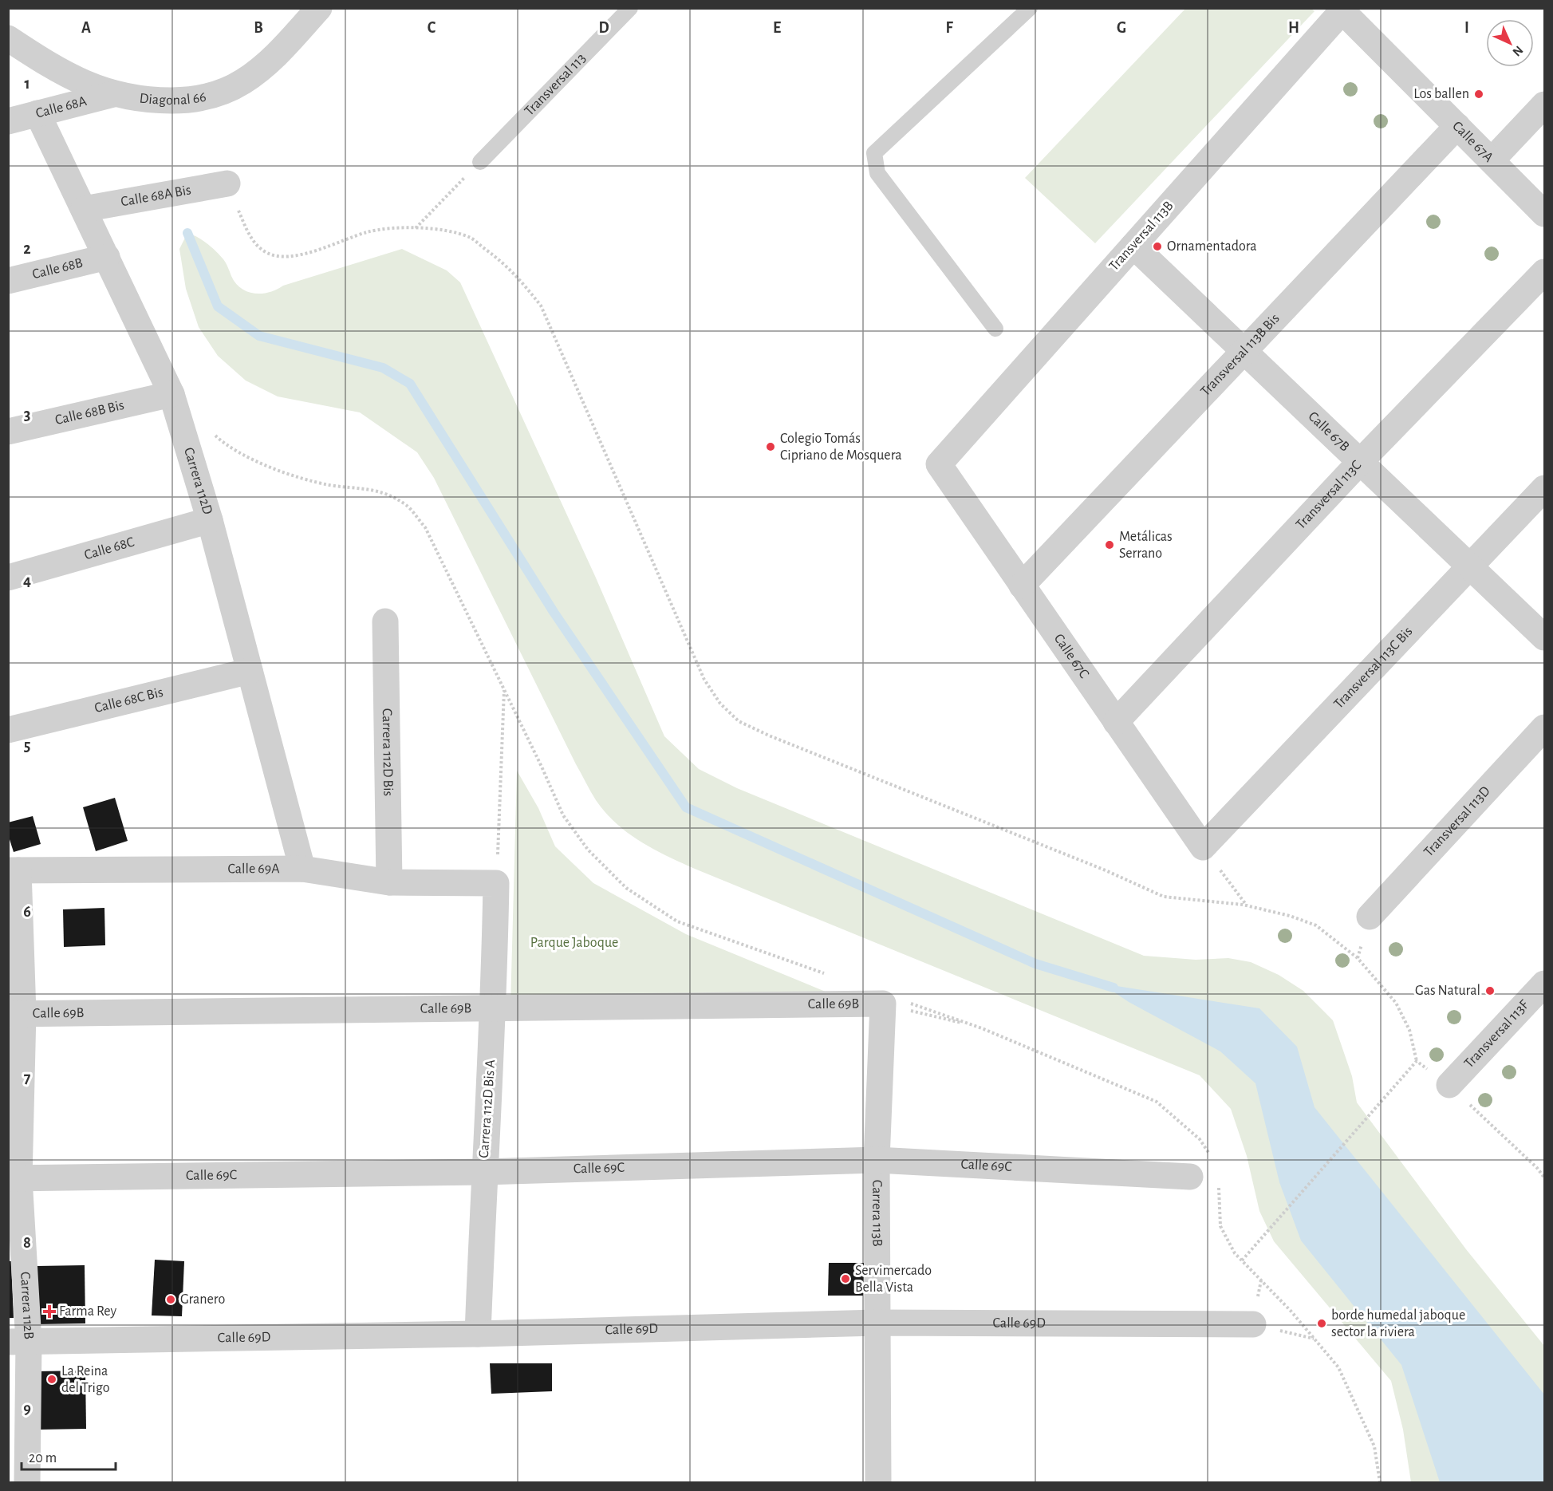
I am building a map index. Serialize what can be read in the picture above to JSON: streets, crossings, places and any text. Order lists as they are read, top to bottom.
{
  "streets": {
    "street": [
      "Diagonal 66",
      "Calle 68A",
      "Calle 67A",
      "Calle 68A Bis",
      "Transversal 113B",
      "Calle 68B",
      "Transversal 113B Bis",
      "Calle 68B Bis",
      "Calle 67B",
      "Carrera 112D",
      "Transversal 113C",
      "Calle 68C",
      "Calle 67C",
      "Transversal 113C Bis",
      "Calle 68C Bis",
      "Carrera 112D Bis",
      "Transversal 113D",
      "Calle 69A",
      "Calle 69B",
      "Transversal 113F",
      "Carrera 112D Bis A",
      "Calle 69C",
      "Carrera 113B",
      "Carrera 112B",
      "Calle 69D"
    ],
    "lane": ["Transversal 113"]
  },
  "crossings": [
    ["Diagonal 66", "Calle 68A"],
    ["Calle 68A", "Carrera 112D"],
    ["Calle 67A", "Transversal 113B"],
    ["Calle 67A", "Transversal 113B Bis"],
    ["Calle 68A Bis", "Carrera 112D"],
    ["Transversal 113B", "Calle 67B"],
    ["Transversal 113B", "Calle 67C"],
    ["Calle 68B", "Carrera 112D"],
    ["Transversal 113B Bis", "Calle 67B"],
    ["Transversal 113B Bis", "Calle 67C"],
    ["Calle 68B Bis", "Carrera 112D"],
    ["Calle 67B", "Transversal 113C"],
    ["Calle 67B", "Transversal 113C Bis"],
    ["Carrera 112D", "Calle 68C"],
    ["Carrera 112D", "Calle 68C Bis"],
    ["Carrera 112D", "Calle 69A"],
    ["Transversal 113C", "Calle 67C"],
    ["Calle 67C", "Transversal 113C Bis"],
    ["Carrera 112D Bis", "Calle 69A"],
    ["Calle 69A", "Carrera 112D Bis A"],
    ["Calle 69A", "Carrera 112B"],
    ["Calle 69B", "Carrera 112D Bis A"],
    ["Calle 69B", "Carrera 113B"],
    ["Calle 69B", "Carrera 112B"],
    ["Carrera 112D Bis A", "Calle 69C"],
    ["Carrera 112D Bis A", "Calle 69D"],
    ["Calle 69C", "Carrera 113B"],
    ["Calle 69C", "Carrera 112B"],
    ["Carrera 113B", "Calle 69D"],
    ["Carrera 112B", "Calle 69D"]
  ],
  "parks": ["Parque Jaboque"],
  "places": {
    "other": [
      "Los ballen",
      "Ornamentadora",
      "Colegio Tomás Cipriano de Mosquera",
      "Metálicas Serrano",
      "Gas Natural",
      "Servimercado Bella Vista",
      "Granero",
      "borde humedal jaboque sector la riviera",
      "La Reina del Trigo"
    ],
    "health": ["Farma Rey"]
  },
  "scale_bar": "20 m",
  "north": "bottom right",
  "grid": {
    "columns": [
      "A",
      "B",
      "C",
      "D",
      "E",
      "F",
      "G",
      "H",
      "I"
    ],
    "rows": [
      "1",
      "2",
      "3",
      "4",
      "5",
      "6",
      "7",
      "8",
      "9"
    ]
  }
}
